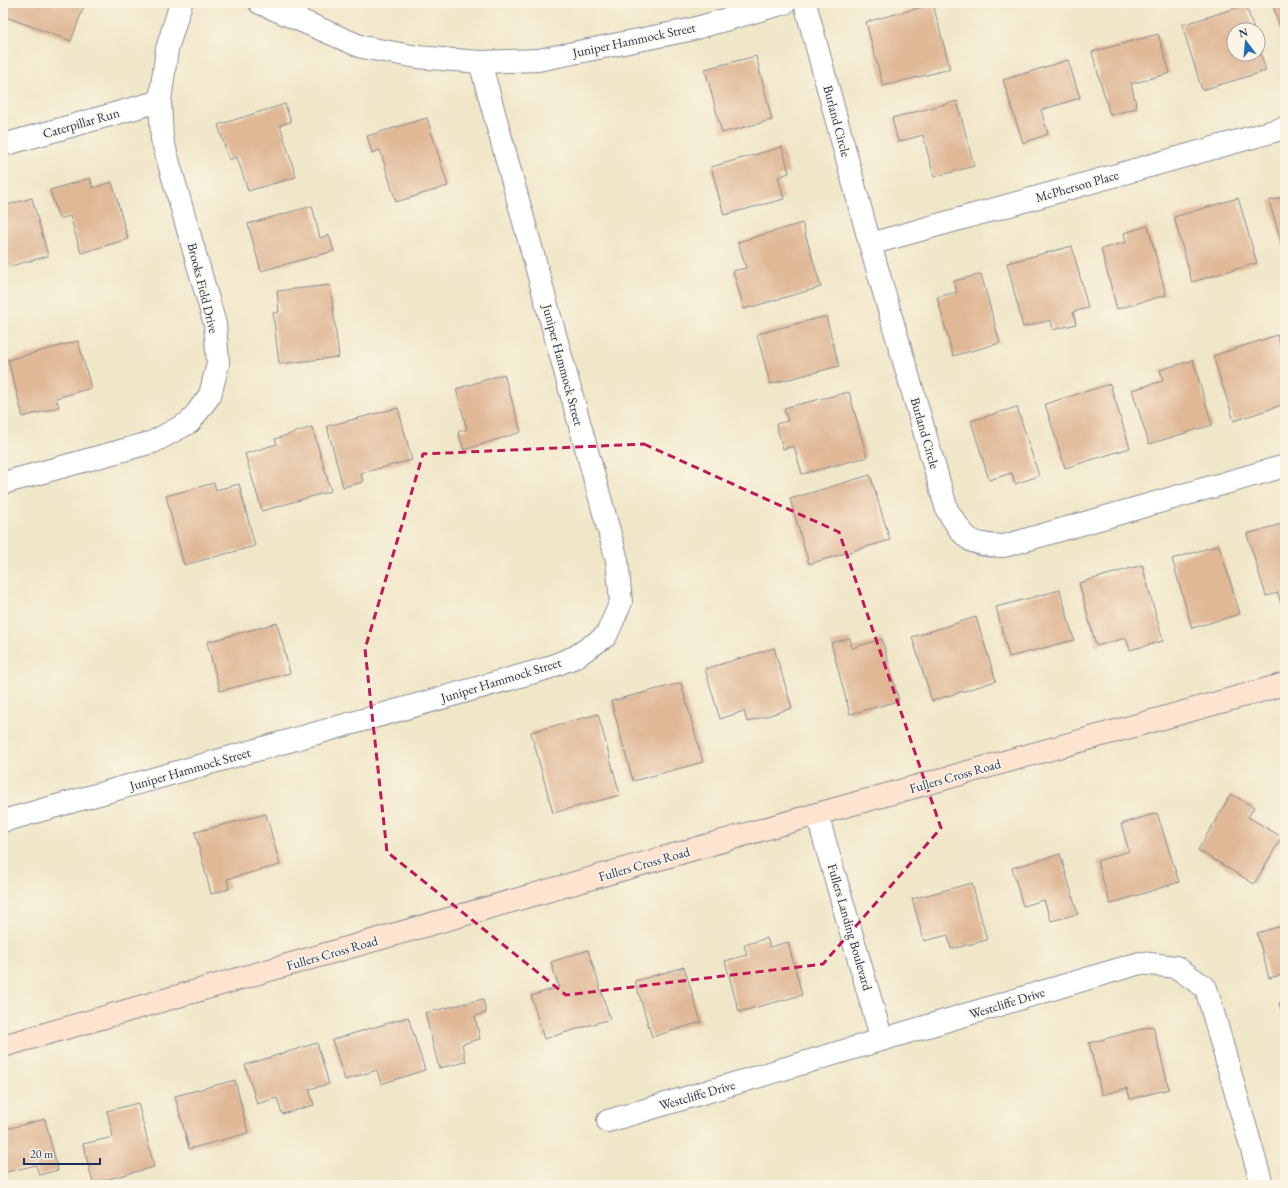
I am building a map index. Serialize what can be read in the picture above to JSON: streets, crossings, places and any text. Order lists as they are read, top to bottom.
{
  "streets": {
    "street": [
      "Juniper Hammock Street",
      "Burland Circle",
      "Caterpillar Run",
      "McPherson Place",
      "Brooks Field Drive",
      "Fullers Cross Road",
      "Fullers Landing Boulevard",
      "Westcliffe Drive"
    ]
  },
  "crossings": [
    ["Burland Circle", "McPherson Place"],
    ["Caterpillar Run", "Brooks Field Drive"],
    ["Fullers Cross Road", "Fullers Landing Boulevard"],
    ["Fullers Landing Boulevard", "Westcliffe Drive"]
  ],
  "scale_bar": "20 m",
  "north": "top"
}
